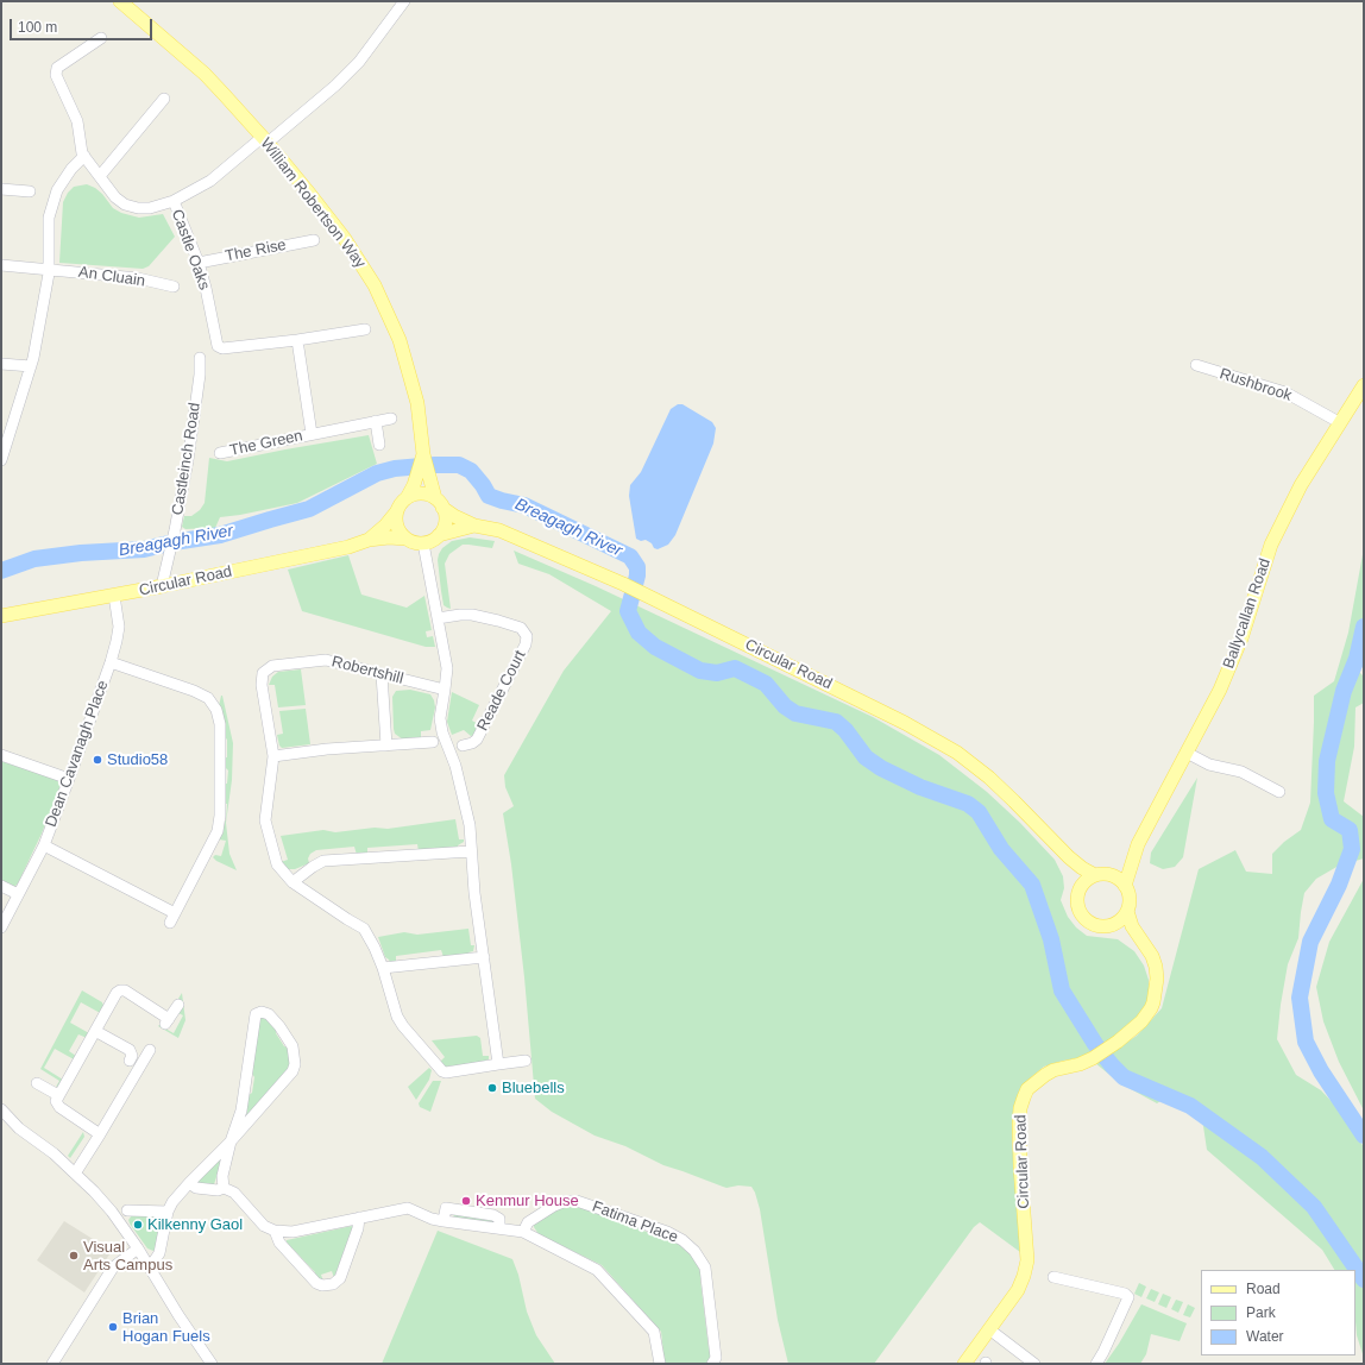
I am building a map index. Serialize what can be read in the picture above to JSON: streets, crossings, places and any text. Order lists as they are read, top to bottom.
{
  "streets": {
    "main road": ["William Robertson Way", "Circular Road", "Ballycallan Road"],
    "street": [
      "Castle Oaks",
      "The Rise",
      "An Cluain",
      "Rushbrook",
      "The Green",
      "Castleinch Road",
      "Robertshill",
      "Reade Court",
      "Dean Cavanagh Place",
      "Fatima Place"
    ]
  },
  "crossings": [
    ["William Robertson Way", "Castle Oaks"],
    ["Castle Oaks", "The Rise"],
    ["Castle Oaks", "The Green"],
    ["Rushbrook", "Ballycallan Road"],
    ["Castleinch Road", "Circular Road"],
    ["Circular Road", "Ballycallan Road"],
    ["Circular Road", "Dean Cavanagh Place"]
  ],
  "water": ["Breagagh River"],
  "places": [
    "Studio58",
    "Bluebells",
    "Kenmur House",
    "Kilkenny Gaol",
    "Visual Arts Campus",
    "Brian Hogan Fuels"
  ],
  "legend": ["Road", "Park", "Water"],
  "scale_bar": "100 m"
}
